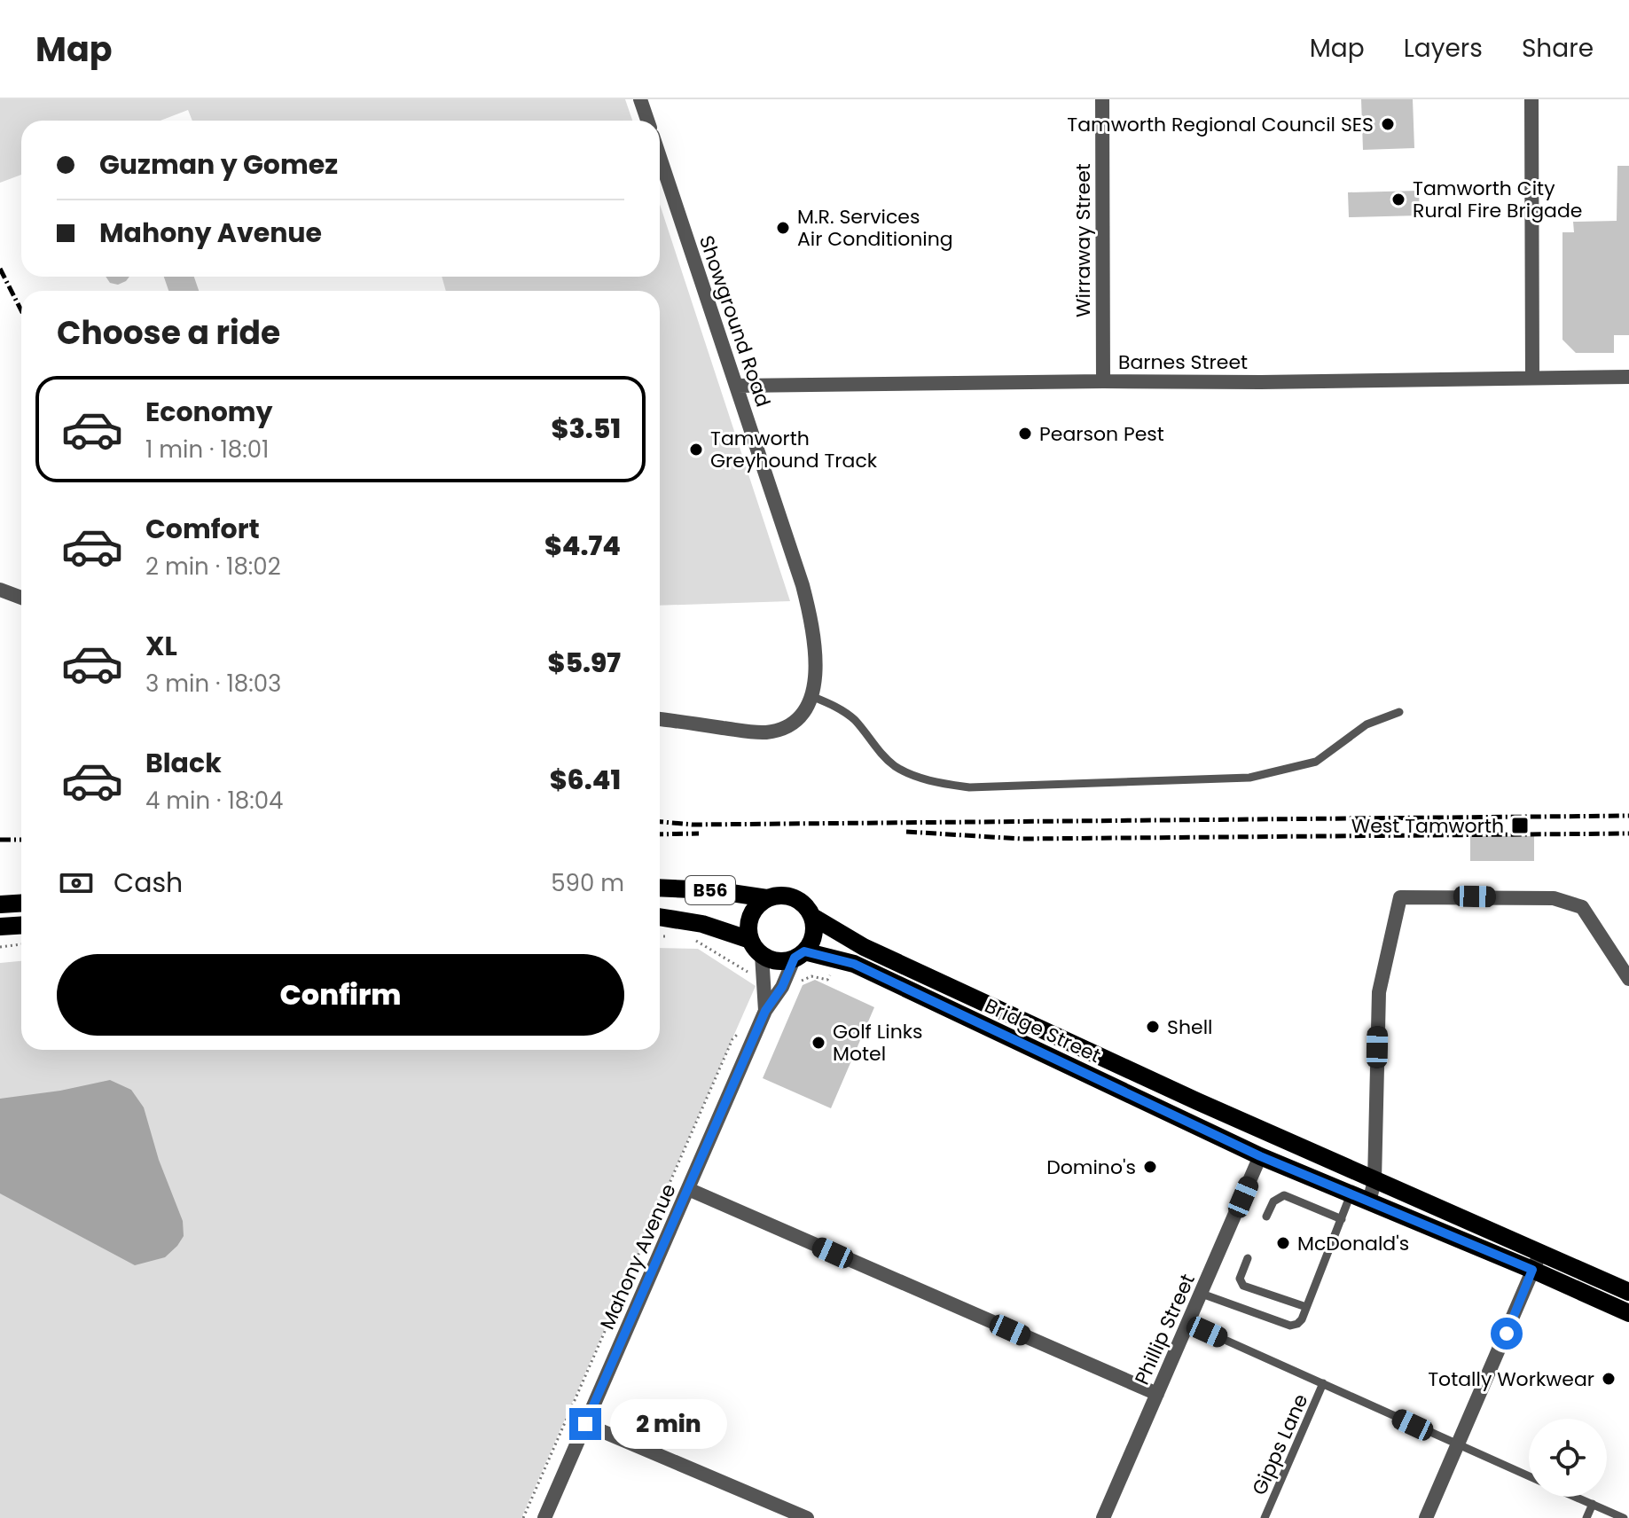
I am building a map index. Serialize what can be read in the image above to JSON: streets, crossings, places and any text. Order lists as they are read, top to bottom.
{
  "streets": {
    "main road": ["B56", "Bridge Street"],
    "street": [
      "Wirraway Street",
      "Showground Road",
      "Barnes Street",
      "Mahony Avenue",
      "Phillip Street"
    ],
    "lane": ["Gipps Lane"]
  },
  "crossings": [
    ["Wirraway Street", "Barnes Street"],
    ["Showground Road", "Barnes Street"],
    ["B56", "Bridge Street"],
    ["B56", "Mahony Avenue"],
    ["Bridge Street", "Mahony Avenue"],
    ["Bridge Street", "Phillip Street"],
    ["Phillip Street", "Gipps Lane"]
  ],
  "places": {
    "other": [
      "Tamworth Regional Council SES",
      "Tamworth City Rural Fire Brigade",
      "M.R. Services Air Conditioning",
      "Pearson Pest",
      "Tamworth Greyhound Track",
      "Shell",
      "Golf Links Motel",
      "Domino's",
      "McDonald's",
      "Totally Workwear"
    ],
    "transit": ["West Tamworth"]
  },
  "page": {
    "header": "Map",
    "nav": ["Map", "Layers", "Share"],
    "banner": ["Guzman y Gomez", "Mahony Avenue"],
    "heading": "Choose a ride",
    "list": [
      {
        "name": "Economy",
        "note": "1 min · 18:01",
        "value": "$3.51"
      },
      {
        "name": "Comfort",
        "note": "2 min · 18:02",
        "value": "$4.74"
      },
      {
        "name": "XL",
        "note": "3 min · 18:03",
        "value": "$5.97"
      },
      {
        "name": "Black",
        "note": "4 min · 18:04",
        "value": "$6.41"
      }
    ],
    "pay": ["Cash", "590 m"],
    "buttons": "Confirm",
    "bubble": "2 min"
  }
}
